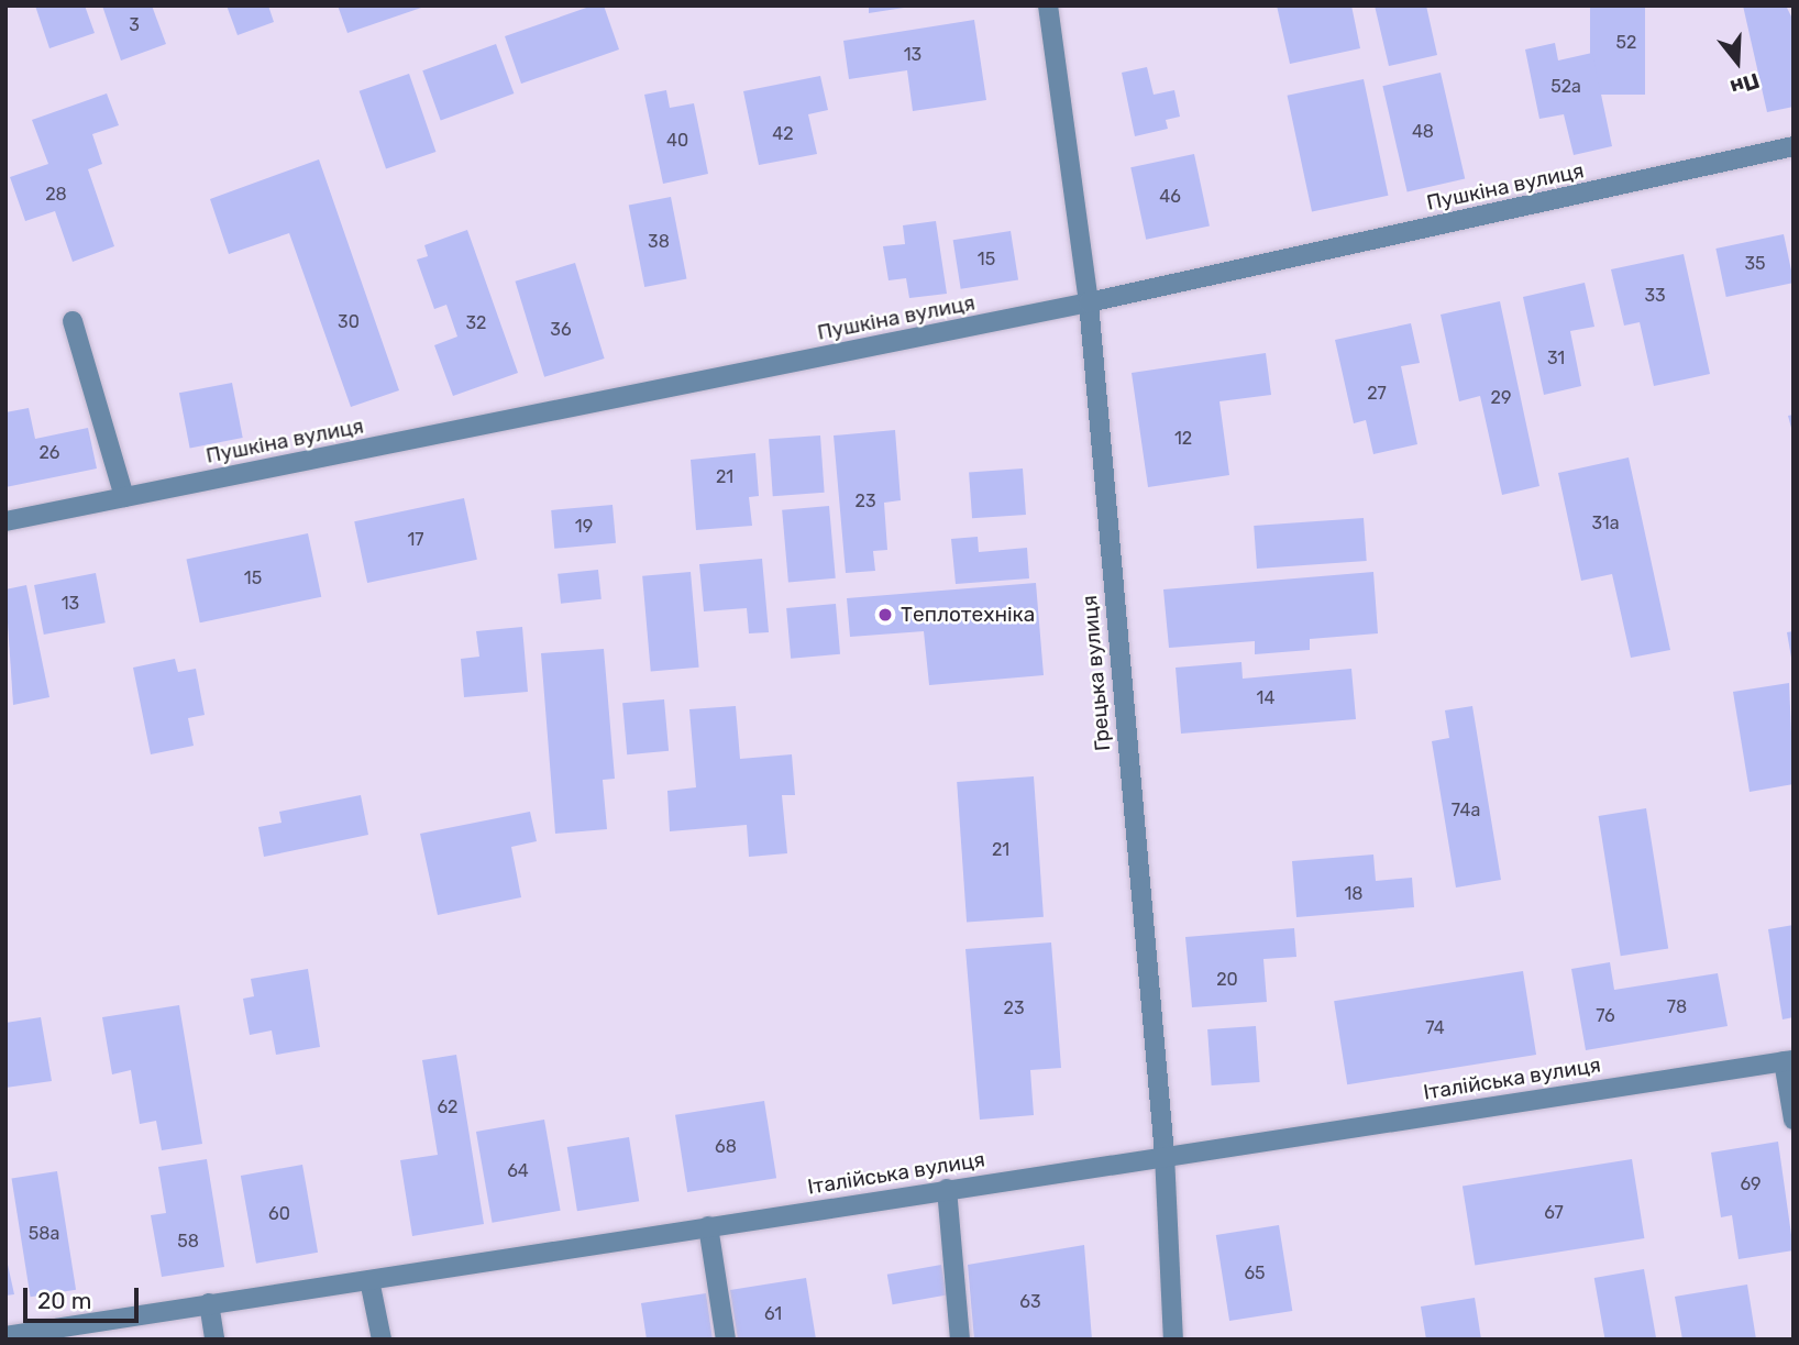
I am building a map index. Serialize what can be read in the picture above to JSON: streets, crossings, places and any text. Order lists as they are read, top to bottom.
{
  "streets": {
    "street": ["Пушкіна вулиця", "Грецька вулиця", "Італійська вулиця"]
  },
  "crossings": [
    ["Пушкіна вулиця", "Грецька вулиця"],
    ["Грецька вулиця", "Італійська вулиця"]
  ],
  "places": ["Теплотехніка"],
  "house_numbers": [
    "3",
    "52",
    "13",
    "52а",
    "48",
    "42",
    "40",
    "28",
    "46",
    "38",
    "15",
    "35",
    "33",
    "30",
    "32",
    "36",
    "31",
    "27",
    "29",
    "12",
    "26",
    "21",
    "23",
    "31а",
    "19",
    "17",
    "15",
    "13",
    "14",
    "74а",
    "21",
    "18",
    "20",
    "78",
    "23",
    "76",
    "74",
    "62",
    "68",
    "64",
    "69",
    "67",
    "60",
    "58а",
    "58",
    "65",
    "63",
    "61"
  ],
  "scale_bar": "20 m",
  "north": "bottom"
}
